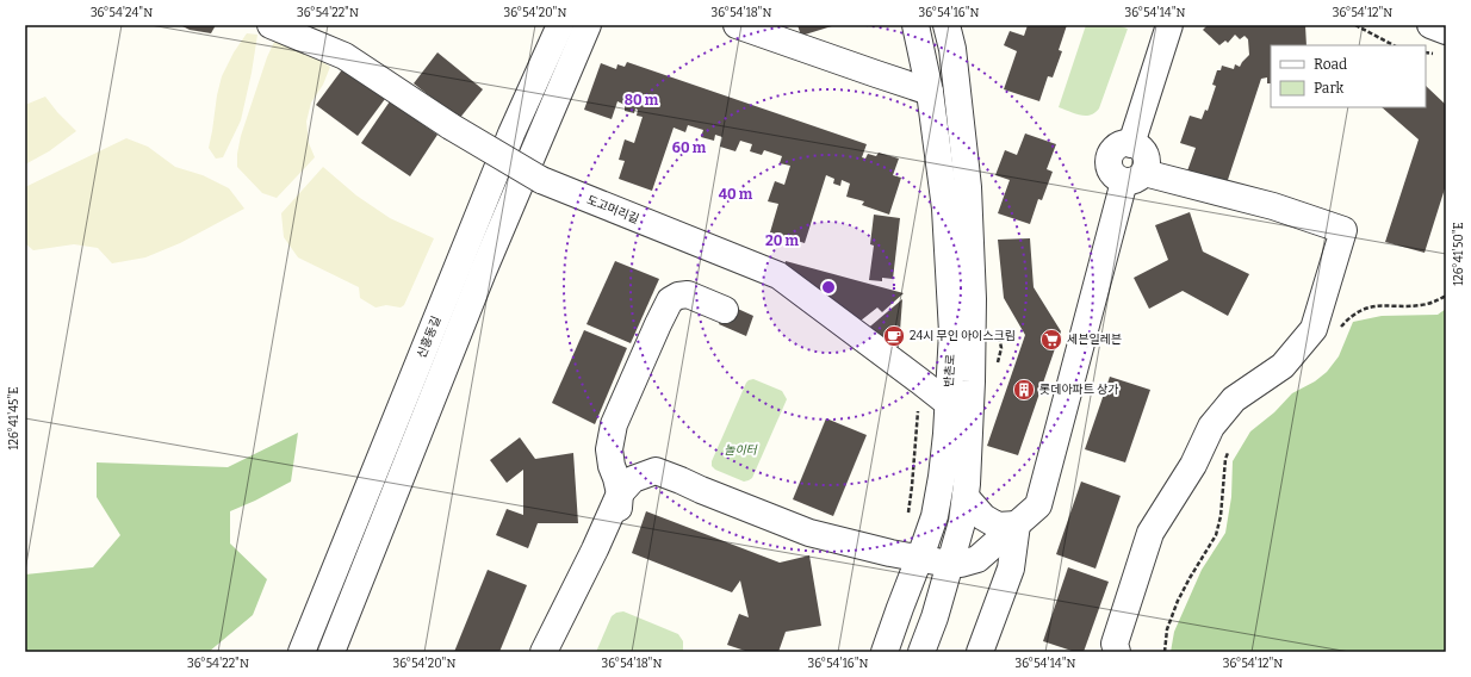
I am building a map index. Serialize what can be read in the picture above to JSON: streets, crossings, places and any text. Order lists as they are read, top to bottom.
{
  "streets": {
    "street": ["도고머리길", "신흥동길", "반촌로"]
  },
  "crossings": [
    ["도고머리길", "반촌로"]
  ],
  "parks": ["놀이터"],
  "places": {
    "cafe": ["24시 무인 아이스크림"],
    "supermarket": ["세븐일레븐"],
    "building": ["롯데아파트 상가"]
  },
  "legend": ["Road", "Park"],
  "coordinates": [
    "36°54'24\"N",
    "36°54'22\"N",
    "36°54'20\"N",
    "36°54'18\"N",
    "36°54'16\"N",
    "36°54'14\"N",
    "36°54'12\"N",
    "126°41'50\"E",
    "126°41'45\"E"
  ],
  "rings": [
    "80 m",
    "60 m",
    "40 m",
    "20 m"
  ]
}
